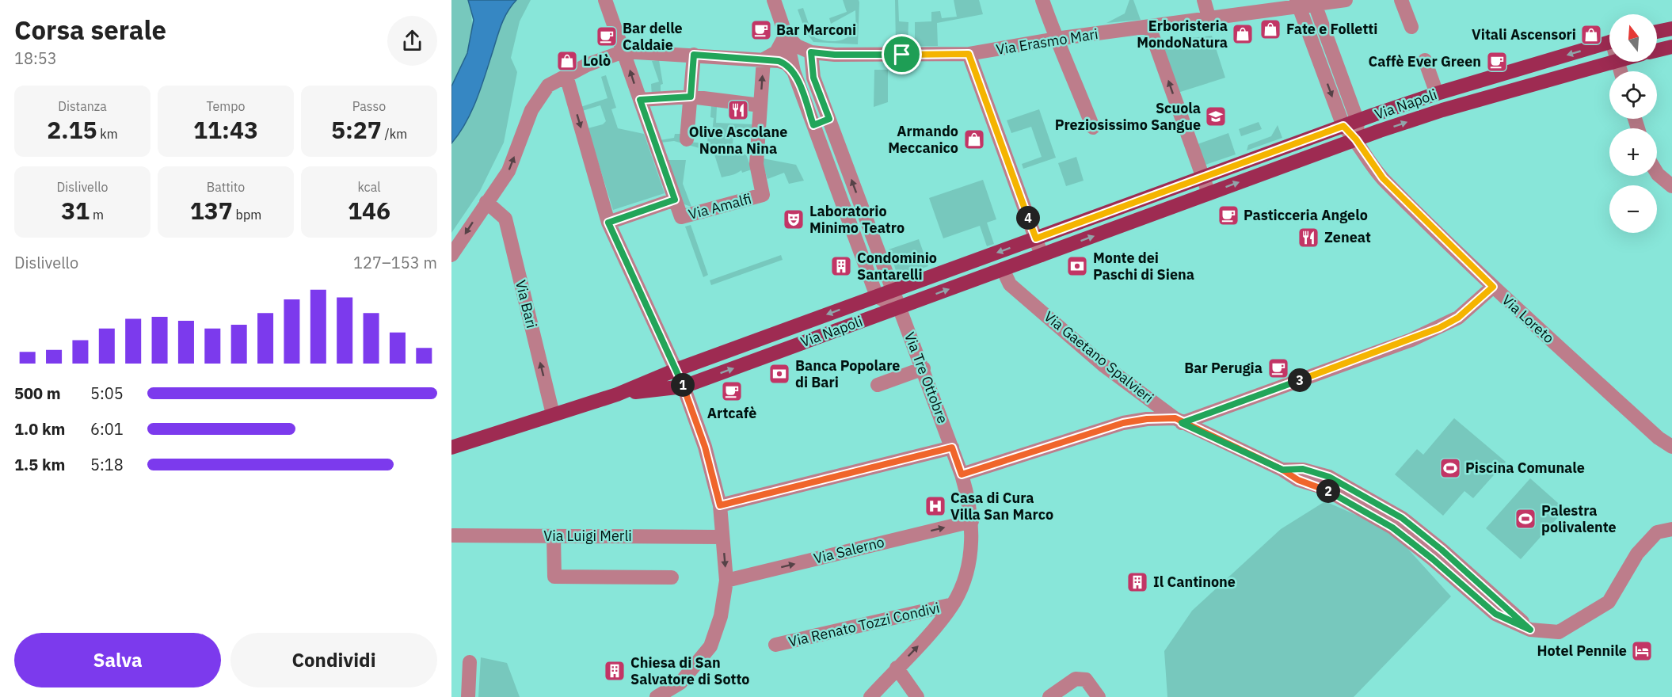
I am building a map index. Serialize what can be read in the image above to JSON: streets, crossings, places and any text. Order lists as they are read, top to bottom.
{
  "streets": {
    "main road": ["Via Napoli"],
    "street": [
      "Via Erasmo Mari",
      "Via Amalfi",
      "Via Bari",
      "Via Loreto",
      "Via Gaetano Spalvieri",
      "Via Tre Ottobre",
      "Via Luigi Merli",
      "Via Salerno",
      "Via Renato Tozzi Condivi"
    ]
  },
  "crossings": [
    ["Via Erasmo Mari", "Via Tre Ottobre"],
    ["Via Napoli", "Via Bari"],
    ["Via Napoli", "Via Loreto"],
    ["Via Napoli", "Via Gaetano Spalvieri"],
    ["Via Napoli", "Via Tre Ottobre"],
    ["Via Tre Ottobre", "Via Salerno"],
    ["Via Tre Ottobre", "Via Renato Tozzi Condivi"]
  ],
  "places": {
    "shop": [
      "Fate e Folletti",
      "Erboristeria MondoNatura",
      "Vitali Ascensori",
      "Lolò",
      "Armando Meccanico"
    ],
    "cafe": [
      "Bar Marconi",
      "Bar delle Caldaie",
      "Caffè Ever Green",
      "Pasticceria Angelo",
      "Bar Perugia",
      "Artcafè"
    ],
    "restaurant": ["Olive Ascolane Nonna Nina", "Zeneat"],
    "school or university": ["Scuola Preziosissimo Sangue"],
    "theatre": ["Laboratorio Minimo Teatro"],
    "building": ["Condominio Santarelli", "Il Cantinone", "Chiesa di San Salvatore di Sotto"],
    "bank": ["Monte dei Paschi di Siena", "Banca Popolare di Bari"],
    "sports": ["Piscina Comunale", "Palestra polivalente"],
    "hospital": ["Casa di Cura Villa San Marco"],
    "hotel": ["Hotel Pennile"]
  },
  "north": "top",
  "page": {
    "heading": ["Corsa serale", "18:53"],
    "map_buttons": ["+", "−"],
    "stats": [
      ["Distanza", "2.15 km"],
      ["Tempo", "11:43"],
      ["Passo", "5:27 /km"],
      ["Dislivello", "31 m"],
      ["Battito", "137 bpm"],
      ["kcal", "146"]
    ],
    "pins": [
      "4",
      "3",
      "1",
      "2"
    ],
    "chart": ["Dislivello", "127–153 m"],
    "list": [
      {
        "name": "500 m",
        "note": "5:05"
      },
      {
        "name": "1.0 km",
        "note": "6:01"
      },
      {
        "name": "1.5 km",
        "note": "5:18"
      }
    ],
    "buttons": ["Salva", "Condividi"]
  }
}
